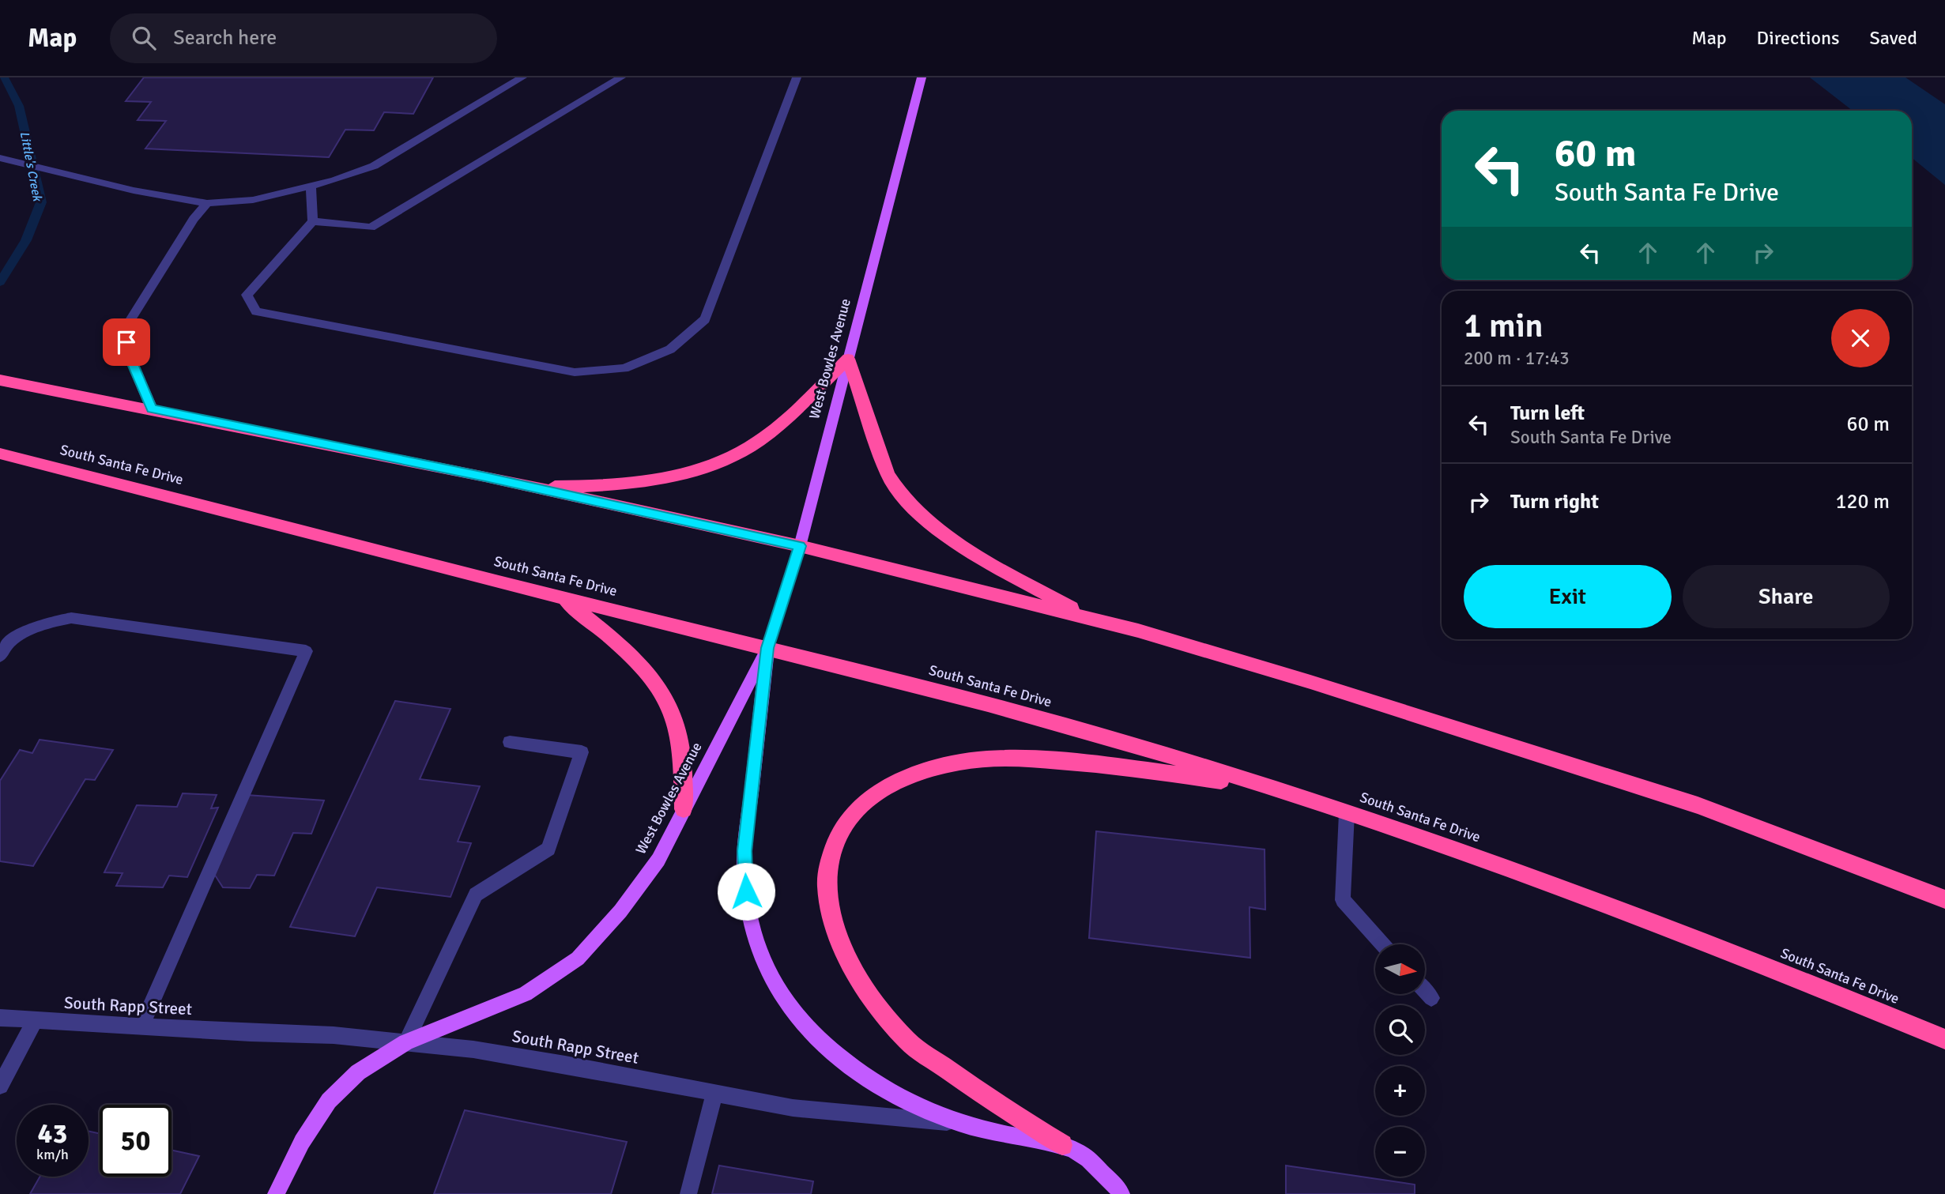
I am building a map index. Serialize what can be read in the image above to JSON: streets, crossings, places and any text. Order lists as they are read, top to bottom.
{
  "streets": {
    "highway": ["South Santa Fe Drive"],
    "main road": ["West Bowles Avenue", "South Rapp Street"]
  },
  "crossings": [
    ["West Bowles Avenue", "South Santa Fe Drive"],
    ["West Bowles Avenue", "South Rapp Street"]
  ],
  "water": ["Little's Creek"],
  "north": "right",
  "page": {
    "header": "Map",
    "search": "Search here",
    "nav": ["Map", "Directions", "Saved"],
    "turn": ["60 m", "South Santa Fe Drive"],
    "heading": ["1 min", "200 m · 17:43"],
    "list": [
      {
        "name": "Turn left",
        "note": "South Santa Fe Drive",
        "value": "60 m"
      },
      {
        "name": "Turn right",
        "value": "120 m"
      }
    ],
    "buttons": ["Exit", "Share"],
    "map_buttons": ["+", "−"],
    "speed": "43 km/h",
    "limit": "50"
  }
}
